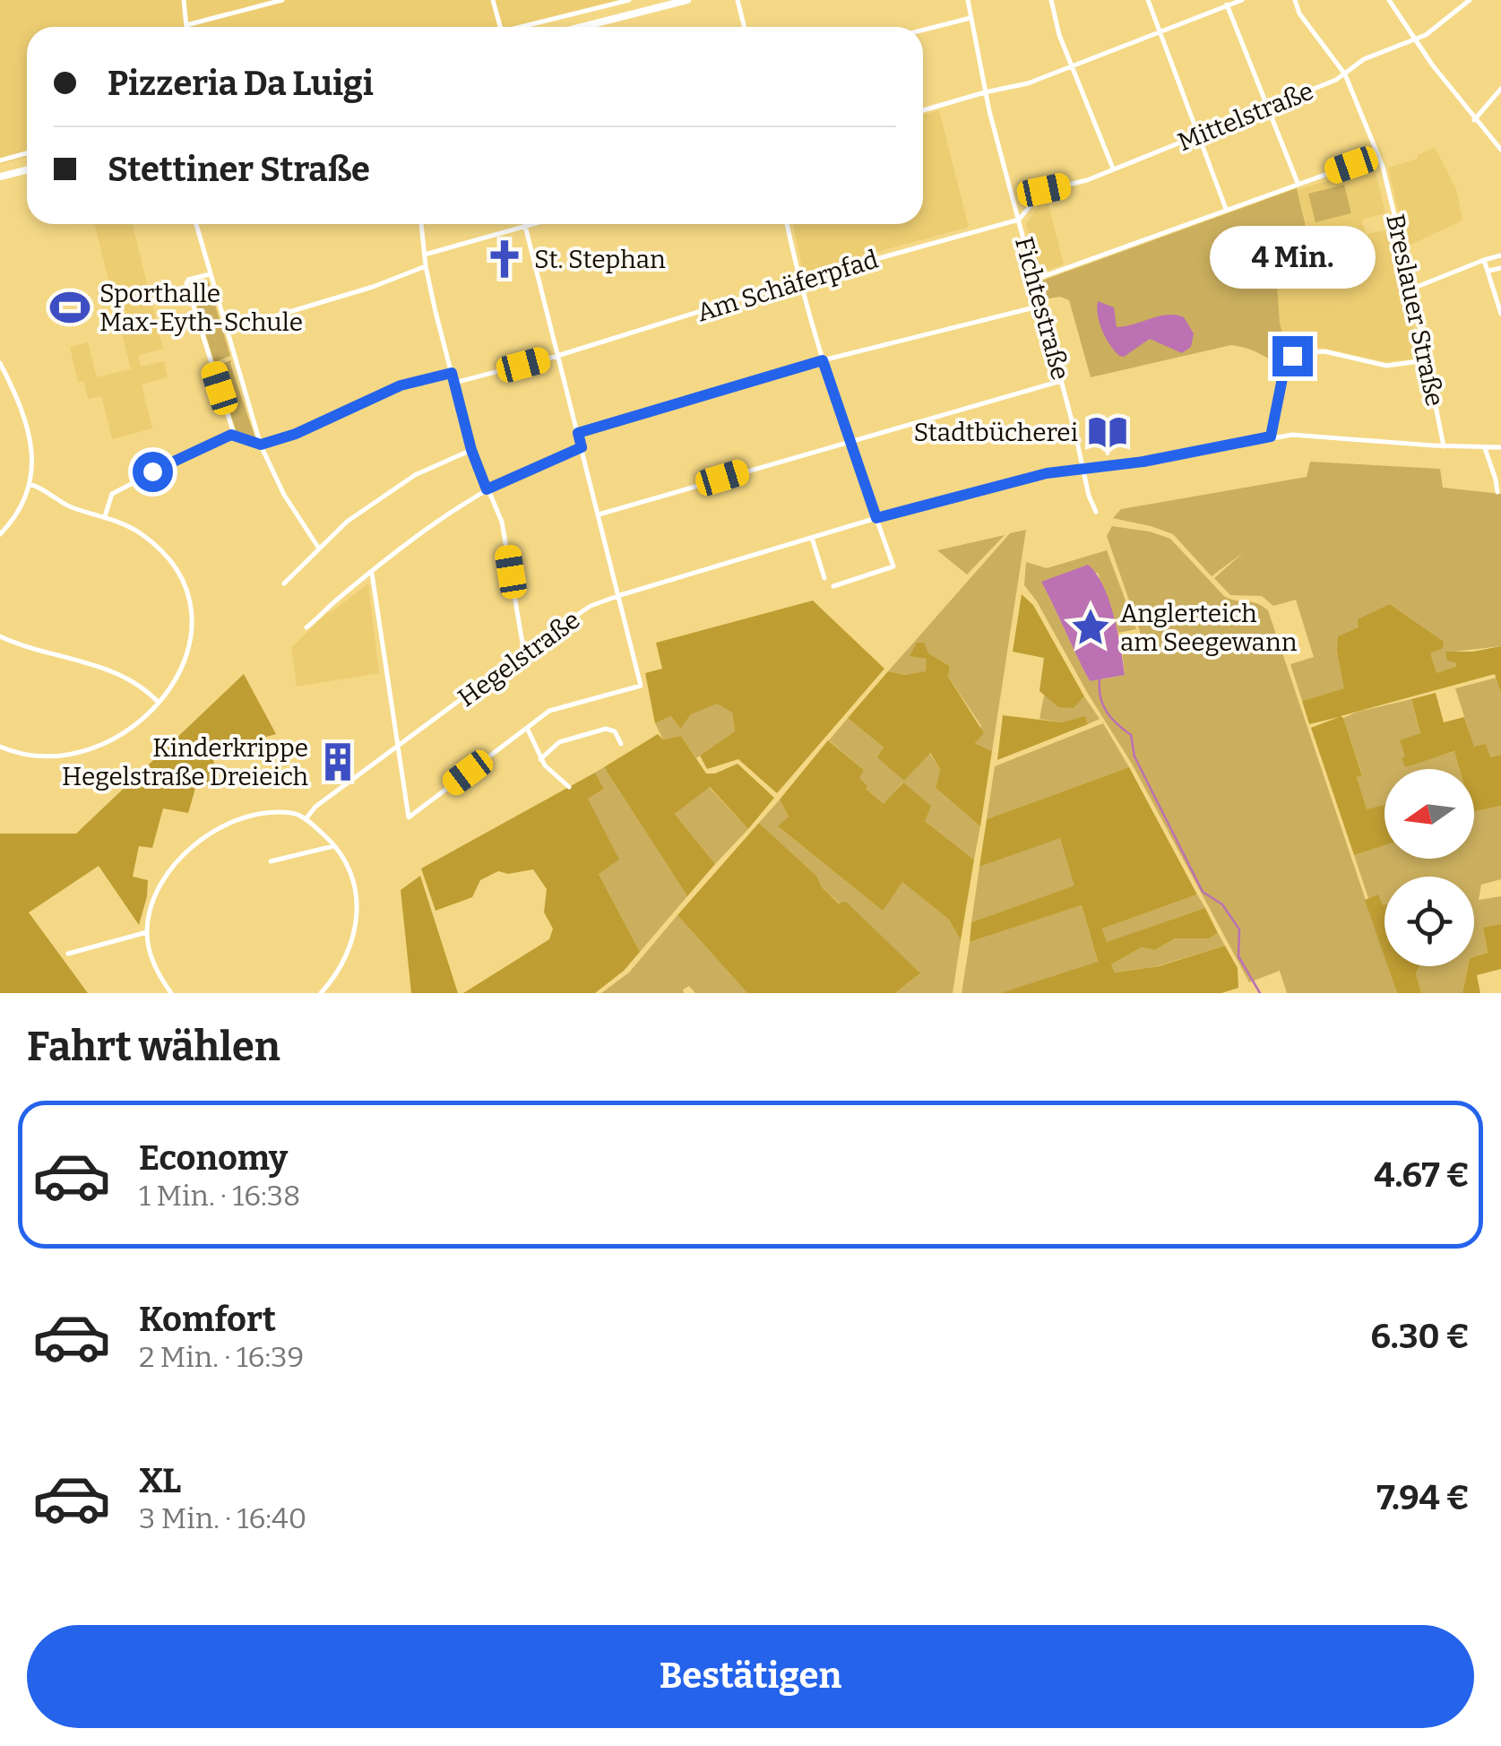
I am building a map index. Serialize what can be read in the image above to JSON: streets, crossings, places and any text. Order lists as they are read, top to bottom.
{
  "streets": {
    "street": [
      "Mittelstraße",
      "Am Schäferpfad",
      "Fichtestraße",
      "Breslauer Straße",
      "Hegelstraße"
    ]
  },
  "crossings": [
    ["Mittelstraße", "Am Schäferpfad"],
    ["Mittelstraße", "Fichtestraße"],
    ["Mittelstraße", "Breslauer Straße"],
    ["Am Schäferpfad", "Fichtestraße"],
    ["Fichtestraße", "Hegelstraße"],
    ["Breslauer Straße", "Hegelstraße"]
  ],
  "places": {
    "church": ["St. Stephan"],
    "sports": ["Sporthalle Max-Eyth-Schule"],
    "library": ["Stadtbücherei"],
    "place": ["Anglerteich am Seegewann"],
    "building": ["Kinderkrippe Hegelstraße Dreieich"]
  },
  "north": "left",
  "page": {
    "banner": ["Pizzeria Da Luigi", "Stettiner Straße"],
    "bubble": "4 Min.",
    "heading": "Fahrt wählen",
    "list": [
      {
        "name": "Economy",
        "note": "1 Min. · 16:38",
        "value": "4.67 €"
      },
      {
        "name": "Komfort",
        "note": "2 Min. · 16:39",
        "value": "6.30 €"
      },
      {
        "name": "XL",
        "note": "3 Min. · 16:40",
        "value": "7.94 €"
      }
    ],
    "buttons": "Bestätigen"
  }
}
